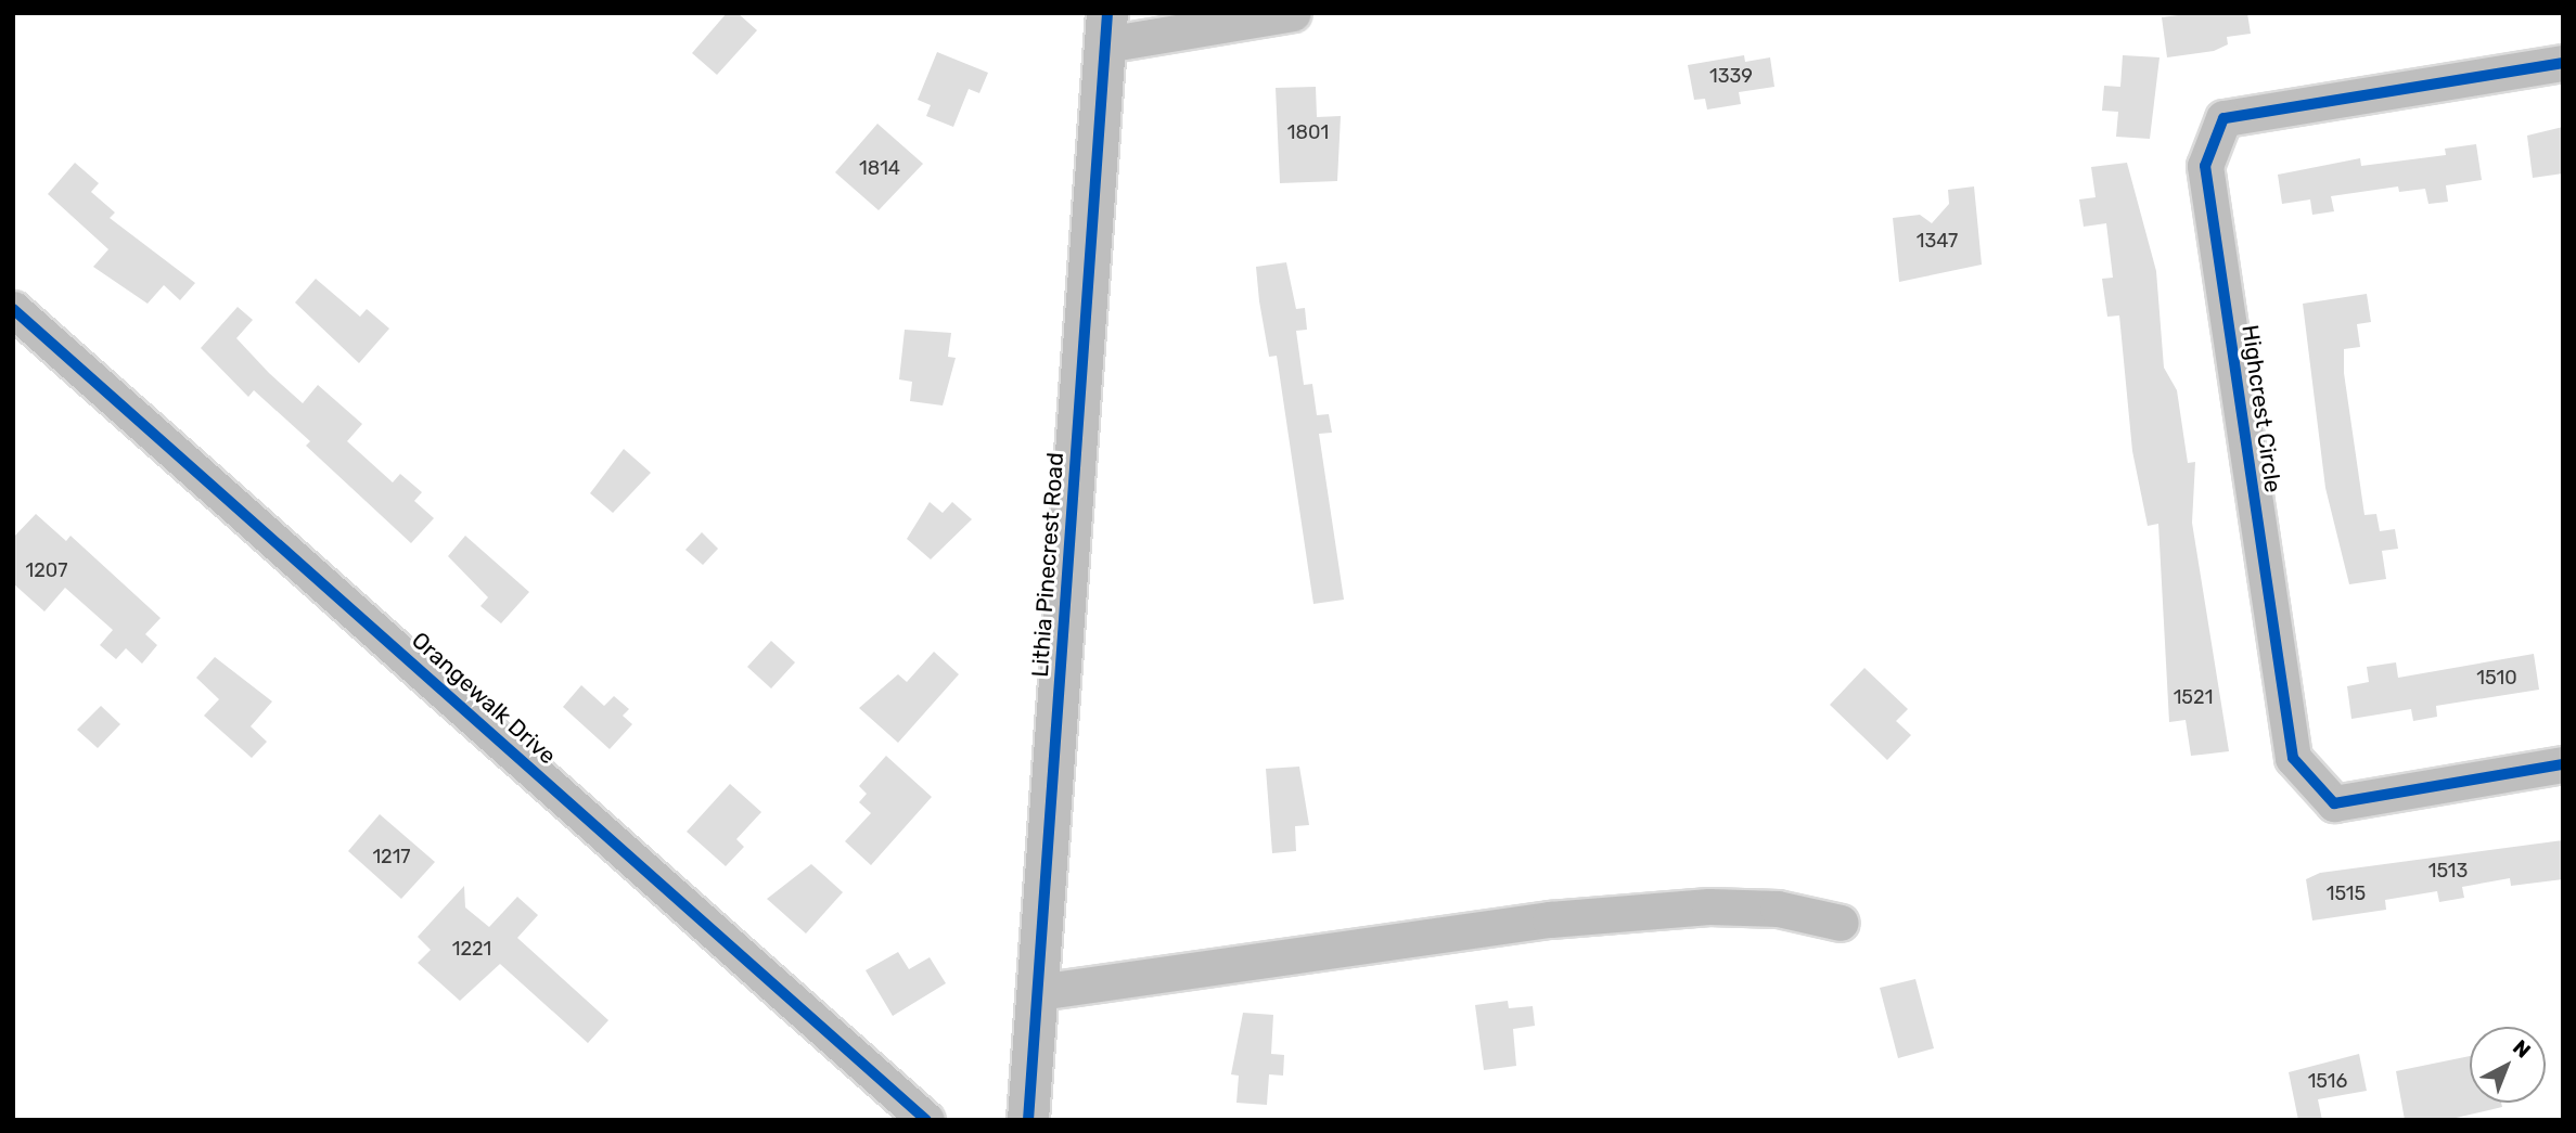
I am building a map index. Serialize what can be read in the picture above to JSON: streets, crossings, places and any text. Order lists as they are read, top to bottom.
{
  "streets": {
    "main road": ["Lithia Pinecrest Road"],
    "street": ["Highcrest Circle", "Orangewalk Drive"]
  },
  "house_numbers": [
    "1339",
    "1801",
    "1814",
    "1347",
    "1207",
    "1510",
    "1521",
    "1217",
    "1513",
    "1515",
    "1221",
    "1516"
  ],
  "north": "top right"
}
